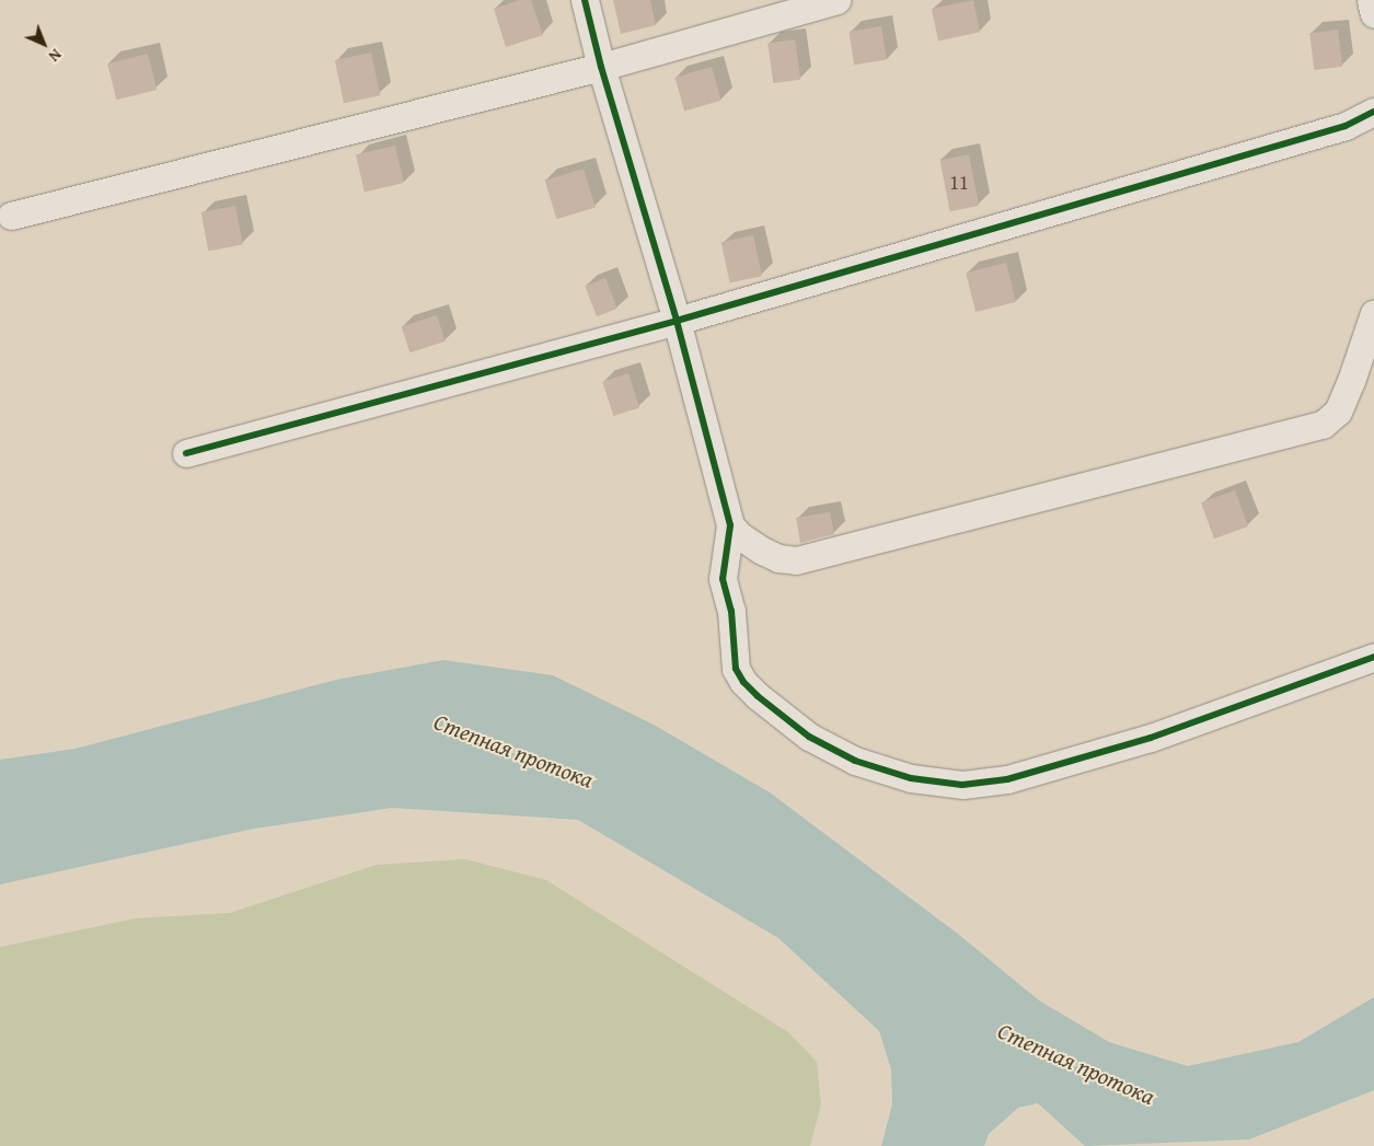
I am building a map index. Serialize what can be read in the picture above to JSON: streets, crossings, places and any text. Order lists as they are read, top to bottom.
{
  "water": ["Степная протока"],
  "house_numbers": ["11"],
  "north": "bottom right"
}
